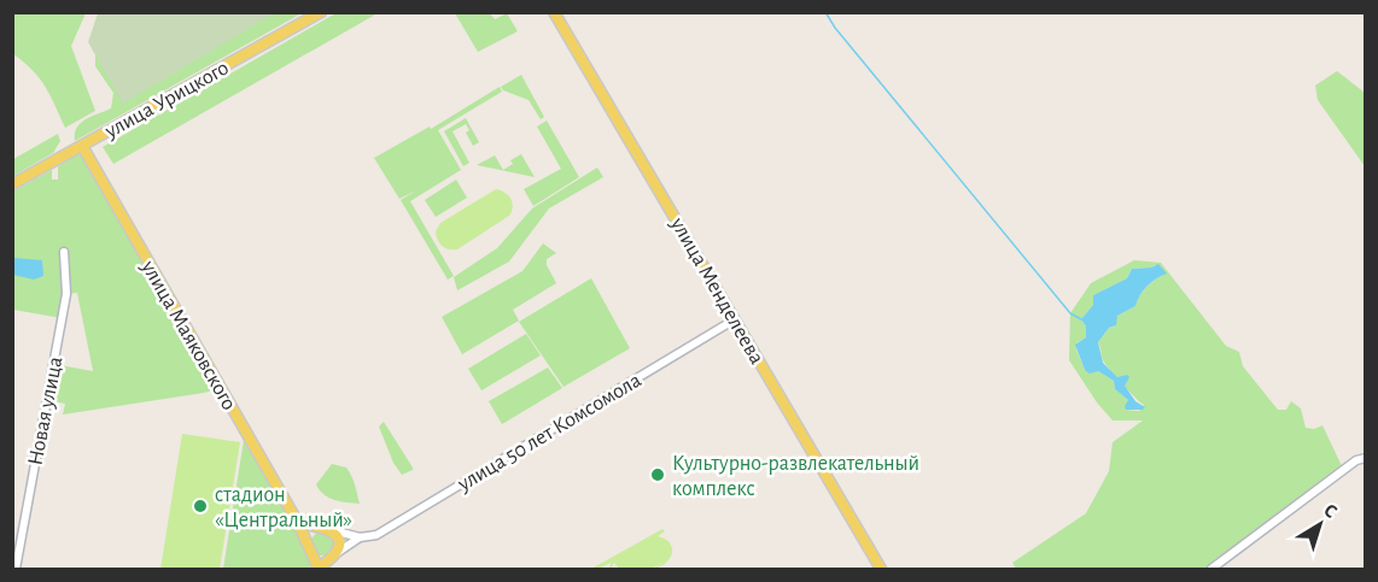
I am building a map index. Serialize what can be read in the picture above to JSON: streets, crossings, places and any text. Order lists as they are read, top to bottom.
{
  "streets": {
    "main road": ["улица Урицкого", "улица Менделеева", "улица Маяковского"],
    "street": ["Новая улица", "улица 50 лет Комсомола"]
  },
  "crossings": [
    ["улица Урицкого", "улица Маяковского"],
    ["улица Менделеева", "улица 50 лет Комсомола"],
    ["улица Маяковского", "улица 50 лет Комсомола"]
  ],
  "places": ["Культурно-развлекательный комплекс", "стадион «Центральный»"],
  "north": "top right"
}
